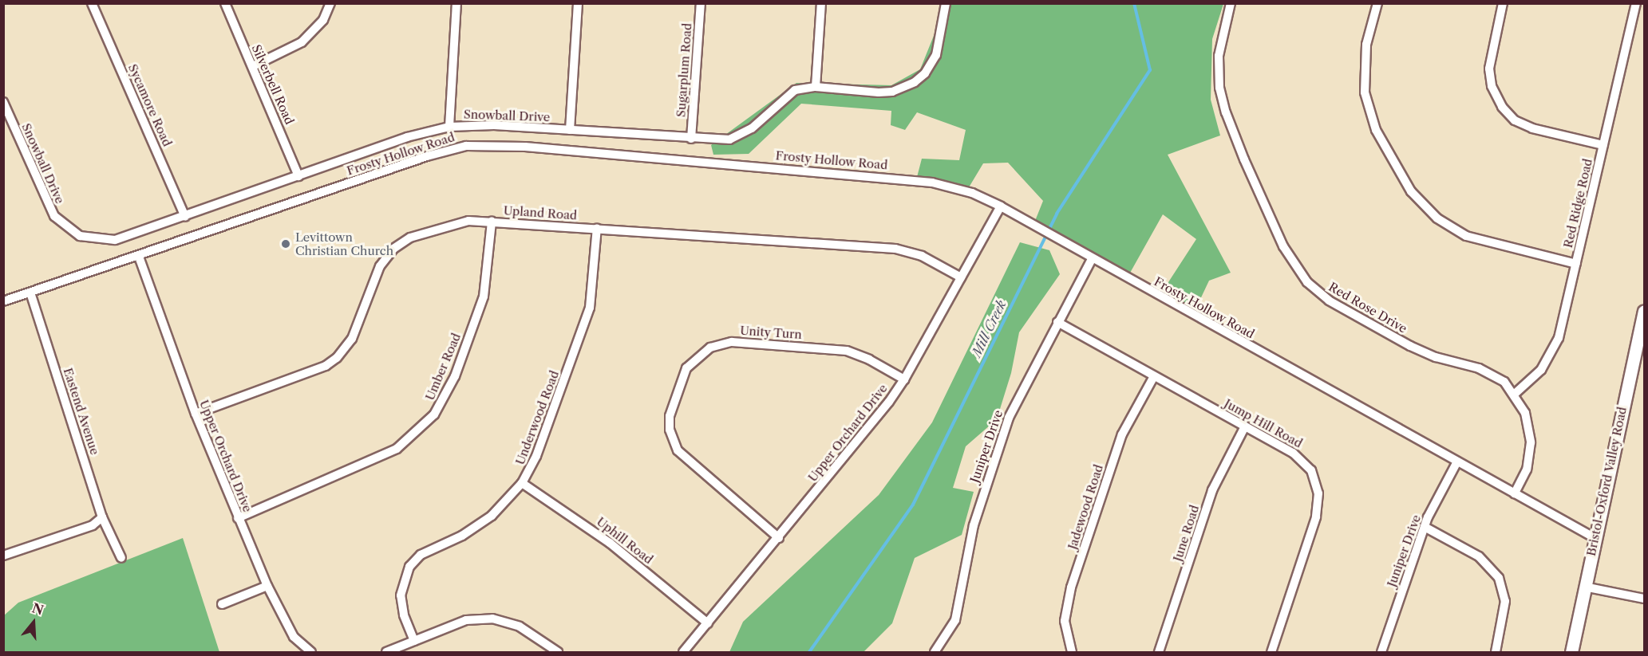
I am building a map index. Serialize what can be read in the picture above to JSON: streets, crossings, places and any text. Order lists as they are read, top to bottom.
{
  "streets": {
    "main road": ["Bristol-Oxford Valley Road"],
    "street": [
      "Sugarplum Road",
      "Silverbell Road",
      "Sycamore Road",
      "Snowball Drive",
      "Frosty Hollow Road",
      "Red Ridge Road",
      "Upland Road",
      "Red Rose Drive",
      "Unity Turn",
      "Umber Road",
      "Eastend Avenue",
      "Underwood Road",
      "Jump Hill Road",
      "Upper Orchard Drive",
      "Juniper Drive",
      "Jadewood Road",
      "June Road",
      "Uphill Road"
    ]
  },
  "crossings": [
    ["Sugarplum Road", "Snowball Drive"],
    ["Silverbell Road", "Snowball Drive"],
    ["Sycamore Road", "Snowball Drive"],
    ["Frosty Hollow Road", "Red Rose Drive"],
    ["Frosty Hollow Road", "Eastend Avenue"],
    ["Frosty Hollow Road", "Upper Orchard Drive"],
    ["Frosty Hollow Road", "Juniper Drive"],
    ["Frosty Hollow Road", "Bristol-Oxford Valley Road"],
    ["Red Ridge Road", "Red Rose Drive"],
    ["Upland Road", "Umber Road"],
    ["Upland Road", "Underwood Road"],
    ["Upland Road", "Upper Orchard Drive"],
    ["Unity Turn", "Upper Orchard Drive"],
    ["Umber Road", "Upper Orchard Drive"],
    ["Underwood Road", "Uphill Road"],
    ["Jump Hill Road", "Juniper Drive"],
    ["Jump Hill Road", "Jadewood Road"],
    ["Jump Hill Road", "June Road"],
    ["Upper Orchard Drive", "Uphill Road"]
  ],
  "water": ["Mill Creek"],
  "places": ["Levittown Christian Church"],
  "north": "top"
}
